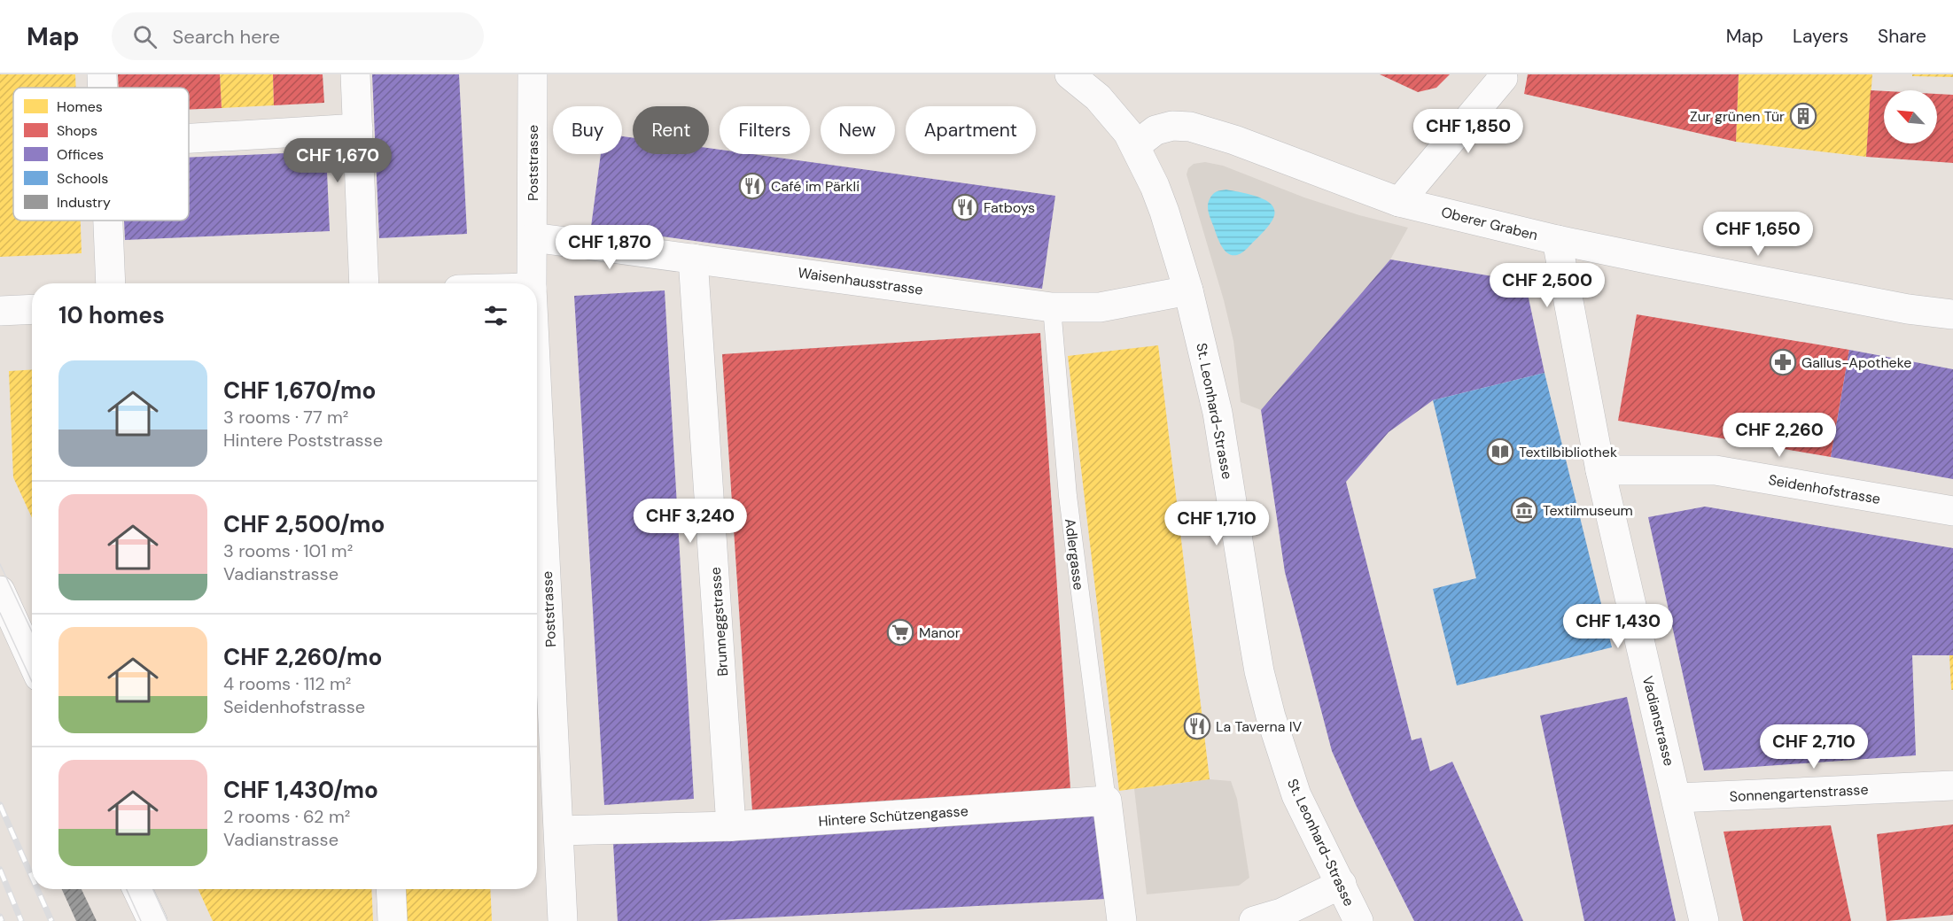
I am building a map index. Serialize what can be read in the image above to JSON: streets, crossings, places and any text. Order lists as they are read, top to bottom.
{
  "streets": {
    "street": [
      "Poststrasse",
      "Oberer Graben",
      "Waisenhausstrasse",
      "St. Leonhard-Strasse",
      "Seidenhofstrasse",
      "Brunneggstrasse",
      "Vadianstrasse",
      "Sonnengartenstrasse",
      "Hintere Schützengasse"
    ],
    "lane": ["Adlergasse"]
  },
  "crossings": [
    ["Poststrasse", "Waisenhausstrasse"],
    ["Poststrasse", "Hintere Schützengasse"],
    ["Oberer Graben", "St. Leonhard-Strasse"],
    ["Oberer Graben", "Vadianstrasse"],
    ["Waisenhausstrasse", "St. Leonhard-Strasse"],
    ["Waisenhausstrasse", "Adlergasse"],
    ["Waisenhausstrasse", "Brunneggstrasse"],
    ["Seidenhofstrasse", "Vadianstrasse"],
    ["Adlergasse", "Hintere Schützengasse"],
    ["Brunneggstrasse", "Hintere Schützengasse"],
    ["Vadianstrasse", "Sonnengartenstrasse"]
  ],
  "places": {
    "building": ["Zur grünen Tür"],
    "restaurant": ["Café im Pärkli", "Fatboys", "La Taverna IV"],
    "pharmacy": ["Gallus-Apotheke"],
    "library": ["Textilbibliothek"],
    "museum": ["Textilmuseum"],
    "supermarket": ["Manor"]
  },
  "legend": [
    "Homes",
    "Shops",
    "Offices",
    "Schools",
    "Industry"
  ],
  "north": "top left",
  "page": {
    "header": "Map",
    "search": "Search here",
    "nav": ["Map", "Layers", "Share"],
    "chip": [
      "Buy",
      "Rent",
      "Filters",
      "New",
      "Apartment"
    ],
    "price": [
      "CHF 1,850",
      "CHF 1,670",
      "CHF 1,650",
      "CHF 1,870",
      "CHF 2,500",
      "CHF 2,260",
      "CHF 3,240",
      "CHF 1,710",
      "CHF 1,430",
      "CHF 2,710"
    ],
    "heading": "10 homes",
    "list": [
      {
        "name": "CHF 1,670/mo",
        "note": "3 rooms · 77 m² · Hintere Poststrasse"
      },
      {
        "name": "CHF 2,500/mo",
        "note": "3 rooms · 101 m² · Vadianstrasse"
      },
      {
        "name": "CHF 2,260/mo",
        "note": "4 rooms · 112 m² · Seidenhofstrasse"
      },
      {
        "name": "CHF 1,430/mo",
        "note": "2 rooms · 62 m² · Vadianstrasse"
      }
    ]
  }
}
